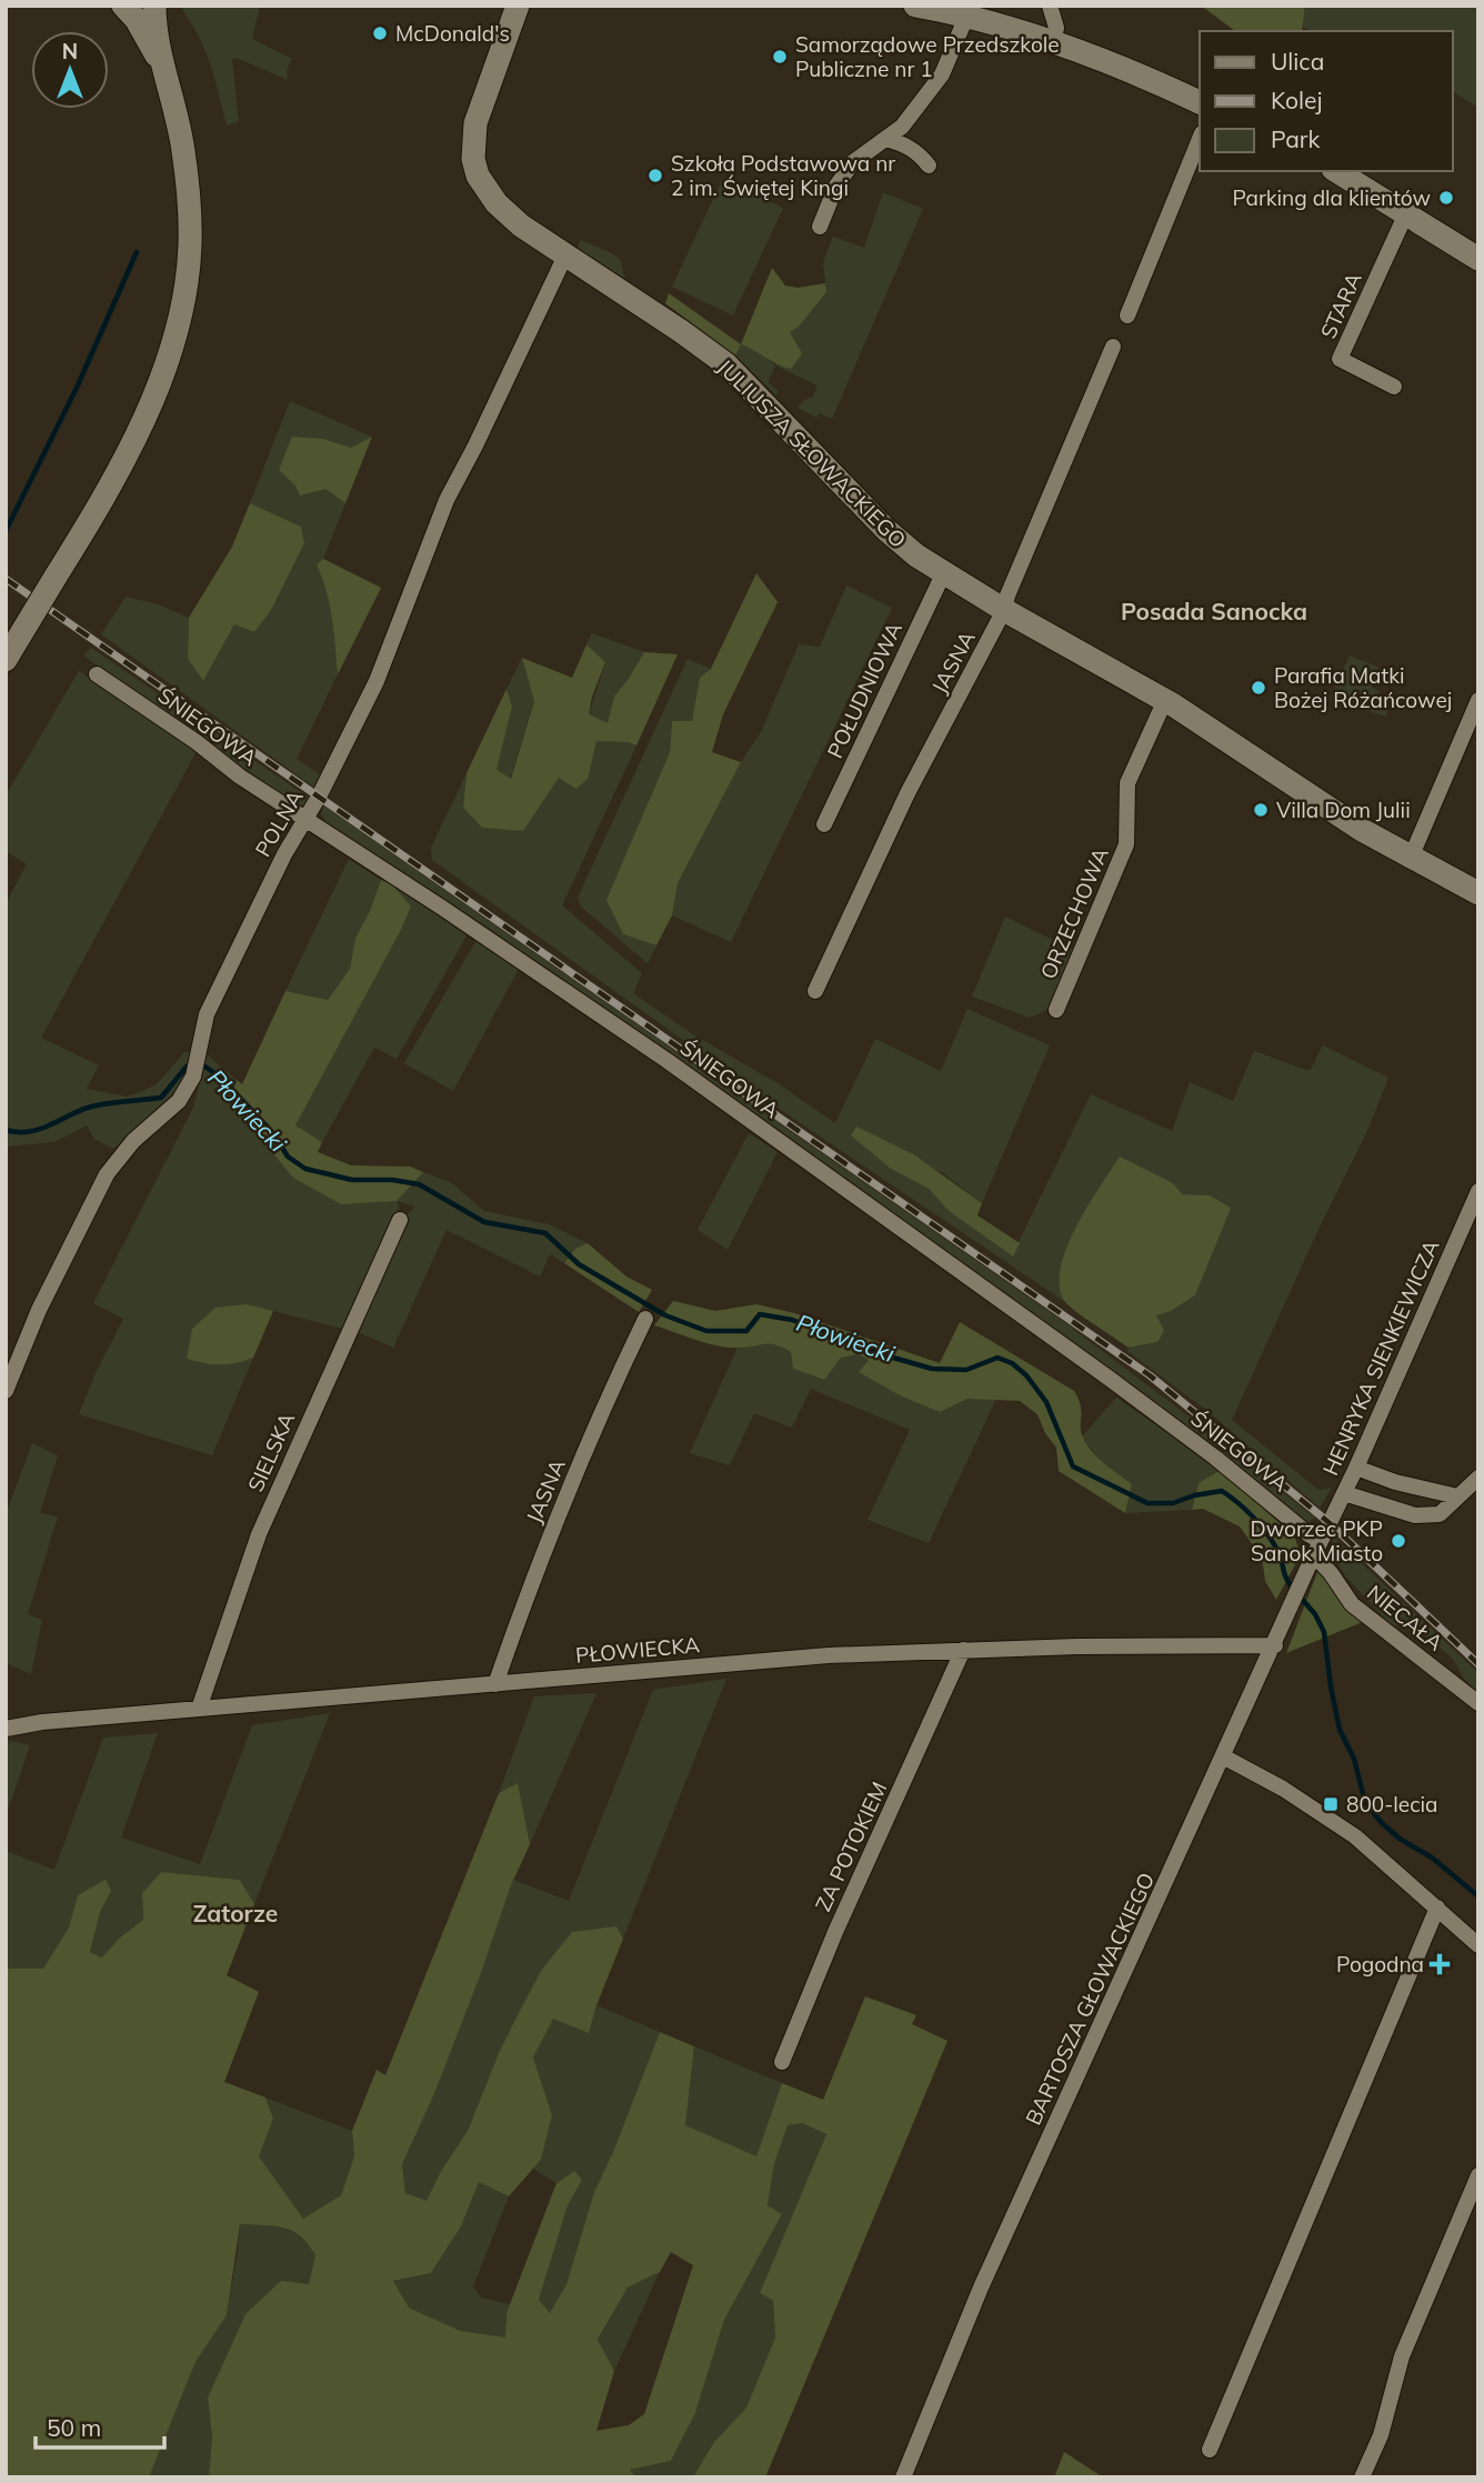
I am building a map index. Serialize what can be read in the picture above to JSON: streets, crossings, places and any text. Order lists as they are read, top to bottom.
{
  "streets": {
    "street": [
      "STARA",
      "JULIUSZA SŁOWACKIEGO",
      "JASNA",
      "POŁUDNIOWA",
      "ŚNIEGOWA",
      "POLNA",
      "ORZECHOWA",
      "HENRYKA SIENKIEWICZA",
      "SIELSKA",
      "NIECAŁA",
      "PŁOWIECKA",
      "ZA POTOKIEM",
      "BARTOSZA GŁOWACKIEGO"
    ]
  },
  "crossings": [
    ["JULIUSZA SŁOWACKIEGO", "JASNA"],
    ["JULIUSZA SŁOWACKIEGO", "POŁUDNIOWA"],
    ["JULIUSZA SŁOWACKIEGO", "POLNA"],
    ["JULIUSZA SŁOWACKIEGO", "ORZECHOWA"],
    ["JASNA", "PŁOWIECKA"],
    ["ŚNIEGOWA", "POLNA"],
    ["ŚNIEGOWA", "HENRYKA SIENKIEWICZA"],
    ["ŚNIEGOWA", "NIECAŁA"],
    ["ŚNIEGOWA", "BARTOSZA GŁOWACKIEGO"],
    ["HENRYKA SIENKIEWICZA", "NIECAŁA"],
    ["HENRYKA SIENKIEWICZA", "BARTOSZA GŁOWACKIEGO"],
    ["SIELSKA", "PŁOWIECKA"],
    ["NIECAŁA", "BARTOSZA GŁOWACKIEGO"],
    ["PŁOWIECKA", "ZA POTOKIEM"],
    ["PŁOWIECKA", "BARTOSZA GŁOWACKIEGO"]
  ],
  "districts": ["Posada Sanocka", "Zatorze"],
  "water": ["Płowiecki"],
  "places": {
    "other": [
      "McDonald's",
      "Samorządowe Przedszkole Publiczne nr 1",
      "Szkoła Podstawowa nr 2 im. Świętej Kingi",
      "Parking dla klientów",
      "Parafia Matki Bożej Różańcowej",
      "Villa Dom Julii",
      "Dworzec PKP Sanok Miasto"
    ],
    "transit": ["800-lecia"],
    "health": ["Pogodna"]
  },
  "legend": ["Ulica", "Kolej", "Park"],
  "scale_bar": "50 m",
  "north": "top"
}
